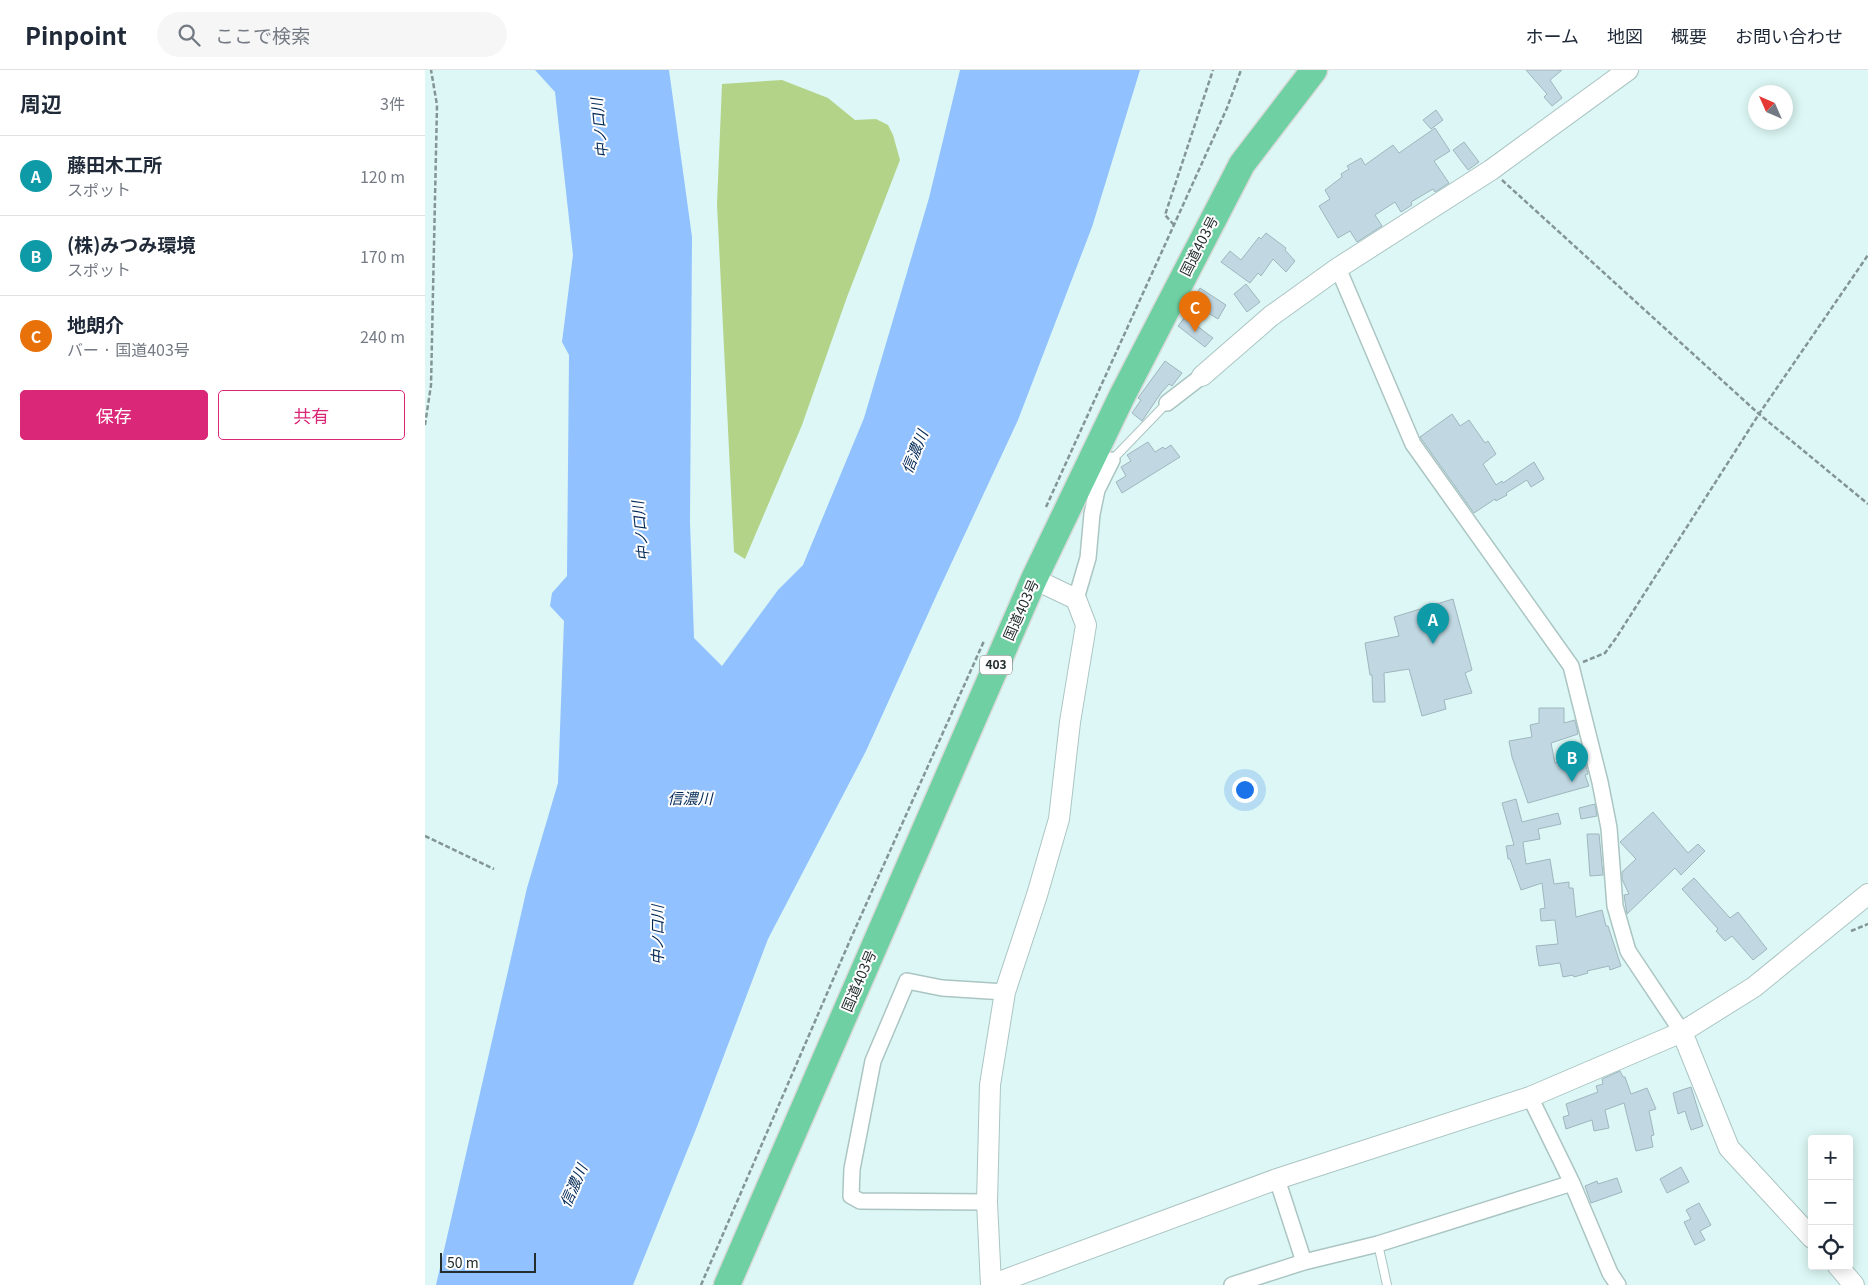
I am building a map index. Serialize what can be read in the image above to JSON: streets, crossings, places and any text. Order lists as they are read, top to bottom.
{
  "streets": {
    "highway": ["国道403号", "403"]
  },
  "water": ["中ノ口川", "信濃川"],
  "scale_bar": "50 m",
  "north": "top left",
  "page": {
    "header": "Pinpoint",
    "search": "ここで検索",
    "nav": [
      "ホーム",
      "地図",
      "概要",
      "お問い合わせ"
    ],
    "heading": ["周辺", "3件"],
    "list": [
      {
        "mark": "A",
        "name": "藤田木工所",
        "note": "スポット",
        "value": "120 m"
      },
      {
        "mark": "B",
        "name": "(株)みつみ環境",
        "note": "スポット",
        "value": "170 m"
      },
      {
        "mark": "C",
        "name": "地朗介",
        "note": "バー · 国道403号",
        "value": "240 m"
      }
    ],
    "pins": ["C", "A", "B"],
    "buttons": ["保存", "共有"],
    "map_buttons": ["+", "−"],
    "scale": "50 m"
  }
}
